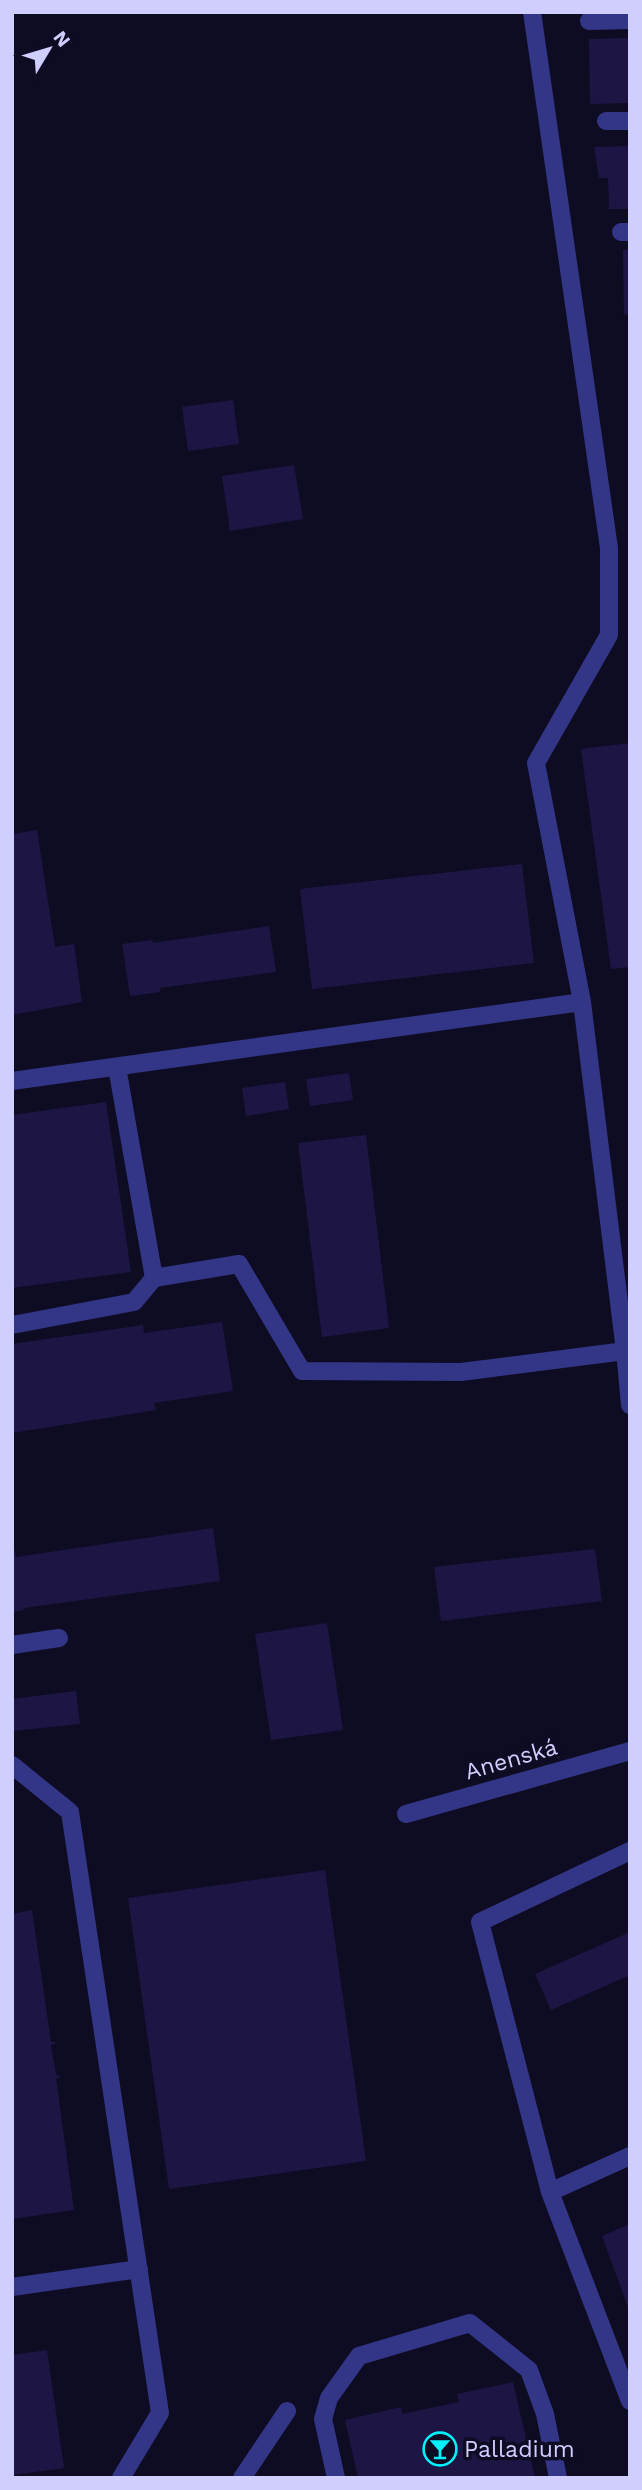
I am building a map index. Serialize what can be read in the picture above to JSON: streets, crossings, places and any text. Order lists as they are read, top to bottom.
{
  "streets": {
    "street": ["Anenská"]
  },
  "places": {
    "bar": ["Palladium"]
  },
  "north": "top right"
}
